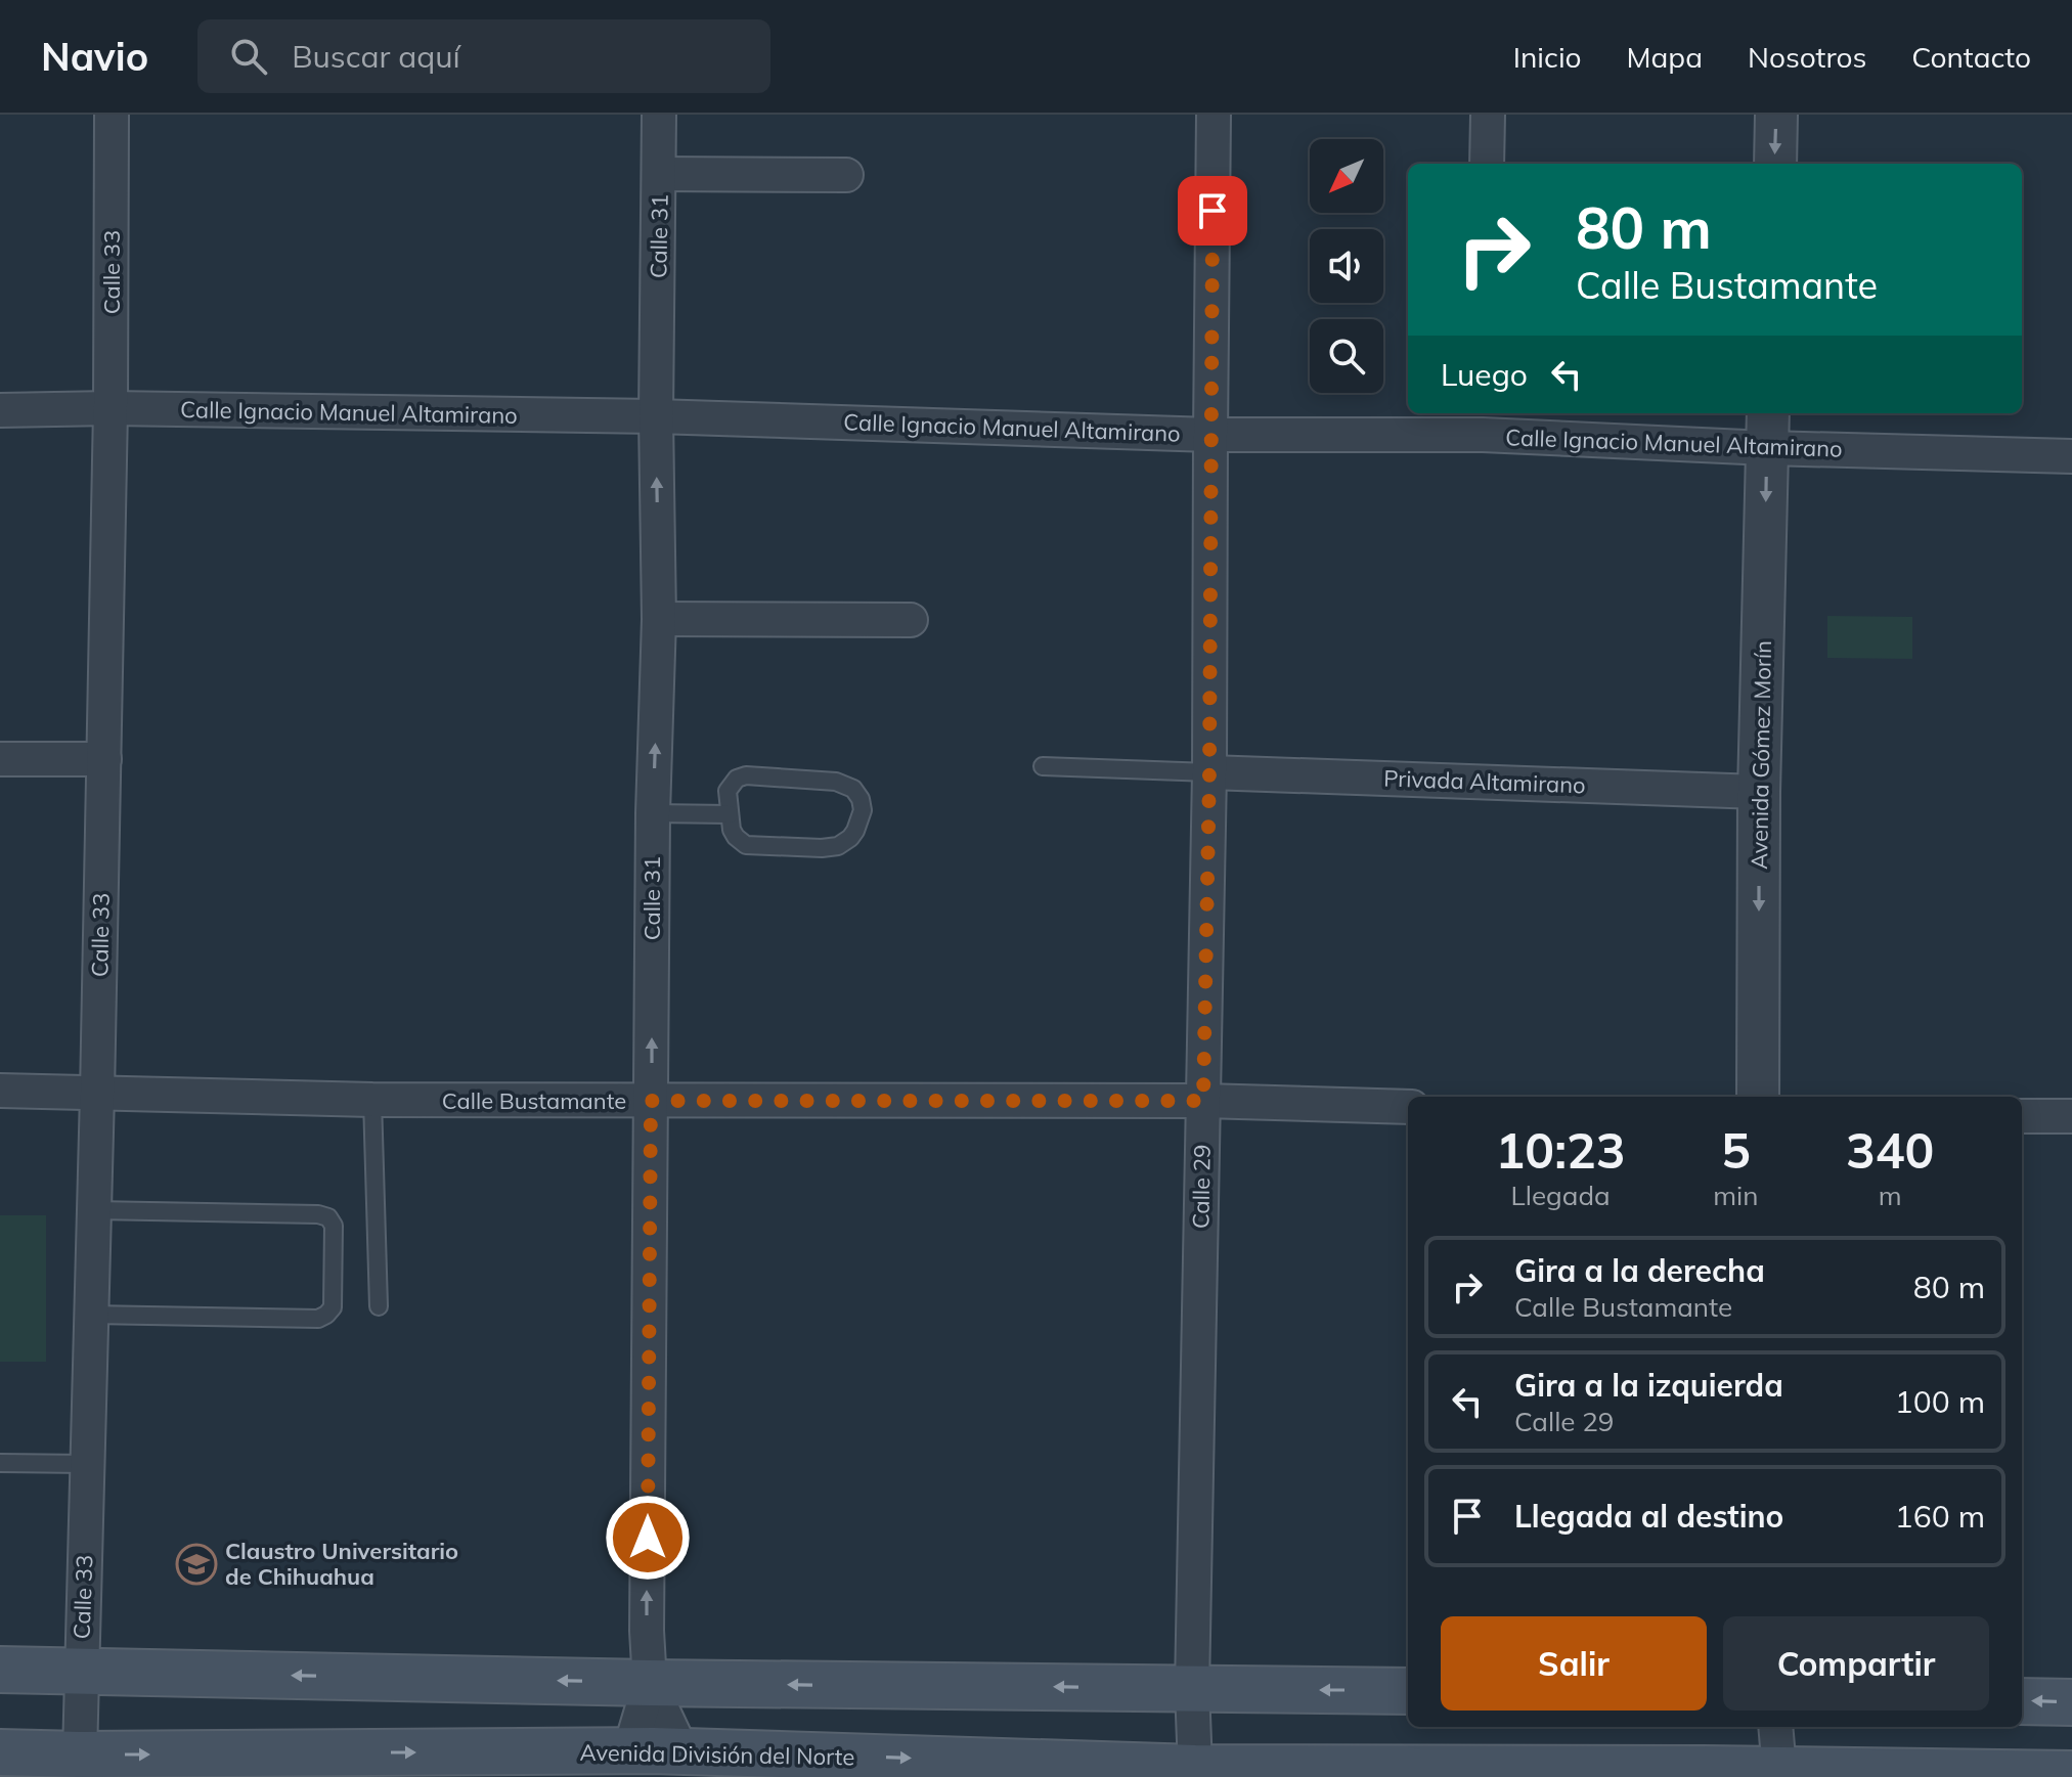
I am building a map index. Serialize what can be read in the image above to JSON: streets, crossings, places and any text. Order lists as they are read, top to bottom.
{
  "streets": {
    "main road": ["Avenida División del Norte"],
    "street": [
      "Calle 31",
      "Calle 33",
      "Calle Ignacio Manuel Altamirano",
      "Avenida Gómez Morín",
      "Privada Altamirano",
      "Calle Bustamante",
      "Calle 29"
    ]
  },
  "crossings": [
    ["Calle 31", "Calle Ignacio Manuel Altamirano"],
    ["Calle 31", "Calle Bustamante"],
    ["Calle 31", "Avenida División del Norte"],
    ["Calle 33", "Calle Ignacio Manuel Altamirano"],
    ["Calle 33", "Calle Bustamante"],
    ["Calle 33", "Avenida División del Norte"],
    ["Calle Ignacio Manuel Altamirano", "Avenida Gómez Morín"],
    ["Calle Ignacio Manuel Altamirano", "Calle 29"],
    ["Avenida Gómez Morín", "Privada Altamirano"],
    ["Privada Altamirano", "Calle 29"],
    ["Calle Bustamante", "Calle 29"],
    ["Calle 29", "Avenida División del Norte"]
  ],
  "one_way": ["Calle 31", "Avenida Gómez Morín"],
  "places": {
    "school or university": ["Claustro Universitario de Chihuahua"]
  },
  "north": "bottom left",
  "page": {
    "header": "Navio",
    "search": "Buscar aquí",
    "nav": [
      "Inicio",
      "Mapa",
      "Nosotros",
      "Contacto"
    ],
    "turn": ["80 m", "Calle Bustamante"],
    "then": "Luego",
    "eta": [
      "10:23",
      "Llegada",
      "5",
      "min",
      "340",
      "m"
    ],
    "list": [
      {
        "name": "Gira a la derecha",
        "note": "Calle Bustamante",
        "value": "80 m"
      },
      {
        "name": "Gira a la izquierda",
        "note": "Calle 29",
        "value": "100 m"
      },
      {
        "name": "Llegada al destino",
        "value": "160 m"
      }
    ],
    "buttons": ["Salir", "Compartir"]
  }
}
